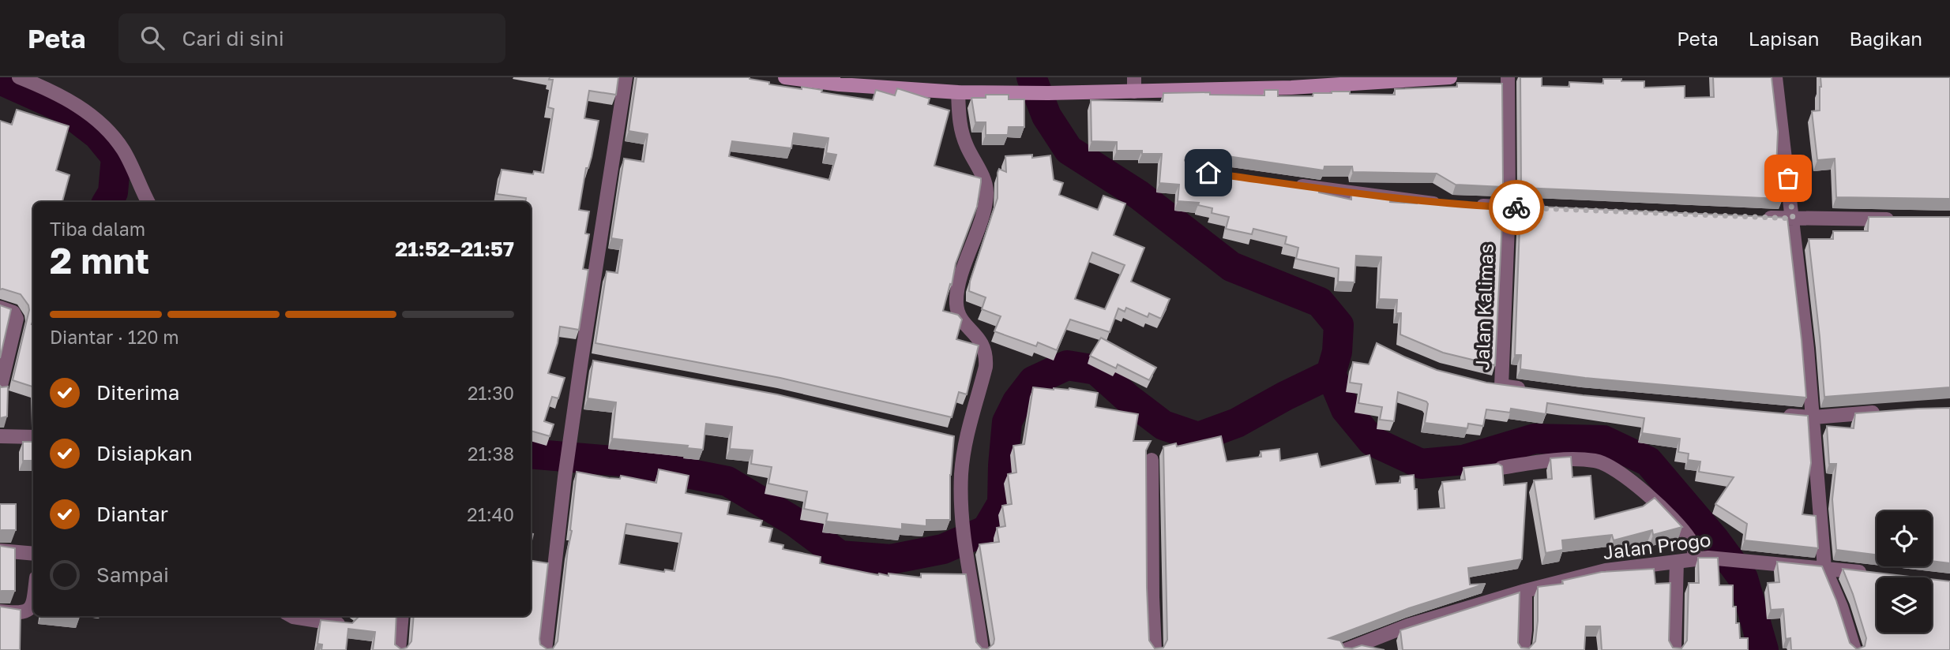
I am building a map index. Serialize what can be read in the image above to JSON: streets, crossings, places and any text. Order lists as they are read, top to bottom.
{
  "streets": {
    "street": ["Jalan Kalimas", "Jalan Progo"]
  },
  "page": {
    "header": "Peta",
    "search": "Cari di sini",
    "nav": ["Peta", "Lapisan", "Bagikan"],
    "heading": ["2 mnt", "Tiba dalam", "21:52–21:57"],
    "bar": "Diantar · 120 m",
    "list": [
      ["Diterima", "21:30"],
      ["Disiapkan", "21:38"],
      ["Diantar", "21:40"],
      "Sampai"
    ]
  }
}
